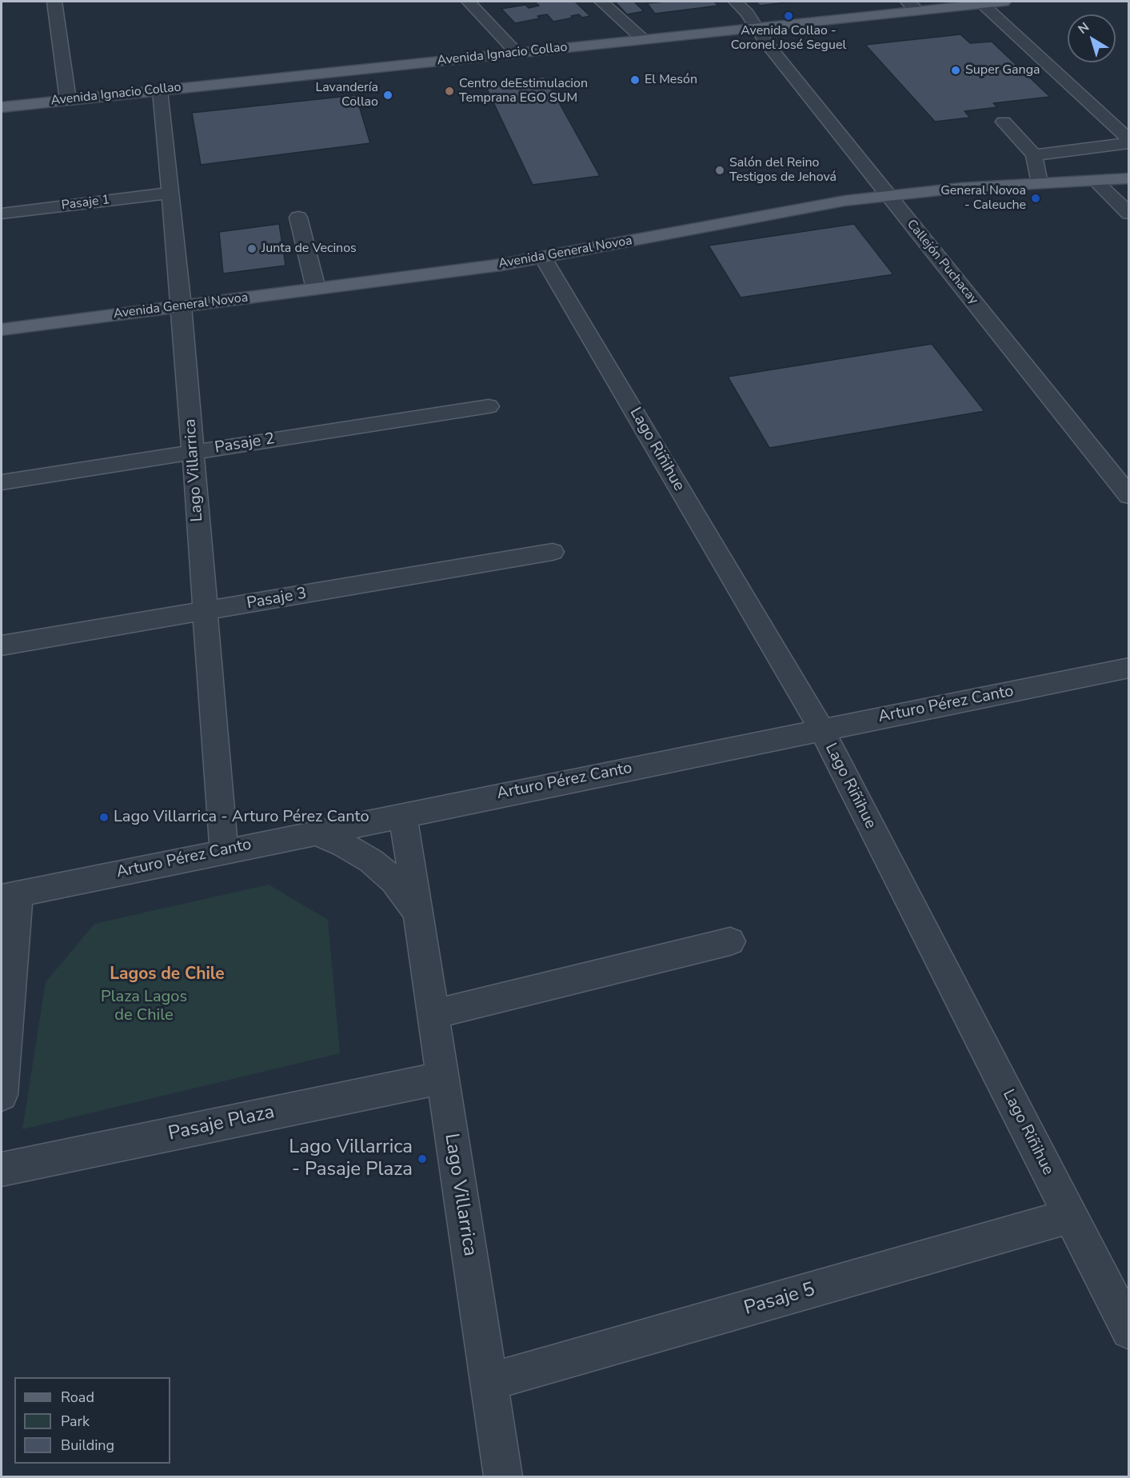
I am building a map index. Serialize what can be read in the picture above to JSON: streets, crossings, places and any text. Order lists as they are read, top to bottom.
{
  "streets": {
    "main road": ["Avenida Ignacio Collao", "Avenida General Novoa"],
    "street": [
      "Pasaje 1",
      "Callejón Puchacay",
      "Pasaje 2",
      "Lago Riñihue",
      "Lago Villarrica",
      "Pasaje 3",
      "Arturo Pérez Canto",
      "Pasaje Plaza",
      "Pasaje 5"
    ]
  },
  "crossings": [
    ["Avenida Ignacio Collao", "Callejón Puchacay"],
    ["Avenida Ignacio Collao", "Lago Villarrica"],
    ["Pasaje 1", "Lago Villarrica"],
    ["Avenida General Novoa", "Callejón Puchacay"],
    ["Avenida General Novoa", "Lago Riñihue"],
    ["Avenida General Novoa", "Lago Villarrica"],
    ["Pasaje 2", "Lago Villarrica"],
    ["Lago Riñihue", "Arturo Pérez Canto"],
    ["Lago Riñihue", "Pasaje 5"],
    ["Lago Villarrica", "Pasaje 3"],
    ["Lago Villarrica", "Arturo Pérez Canto"],
    ["Lago Villarrica", "Pasaje Plaza"],
    ["Lago Villarrica", "Pasaje 5"]
  ],
  "districts": ["Lagos de Chile"],
  "parks": ["Plaza Lagos de Chile"],
  "places": [
    "Avenida Collao - Coronel José Seguel",
    "Super Ganga",
    "El Mesón",
    "Centro deEstimulacion Temprana EGO SUM",
    "Lavandería Collao",
    "Salón del Reino Testigos de Jehová",
    "General Novoa - Caleuche",
    "Junta de Vecinos",
    "Lago Villarrica - Arturo Pérez Canto",
    "Lago Villarrica - Pasaje Plaza"
  ],
  "legend": ["Road", "Park", "Building"],
  "north": "top left"
}
